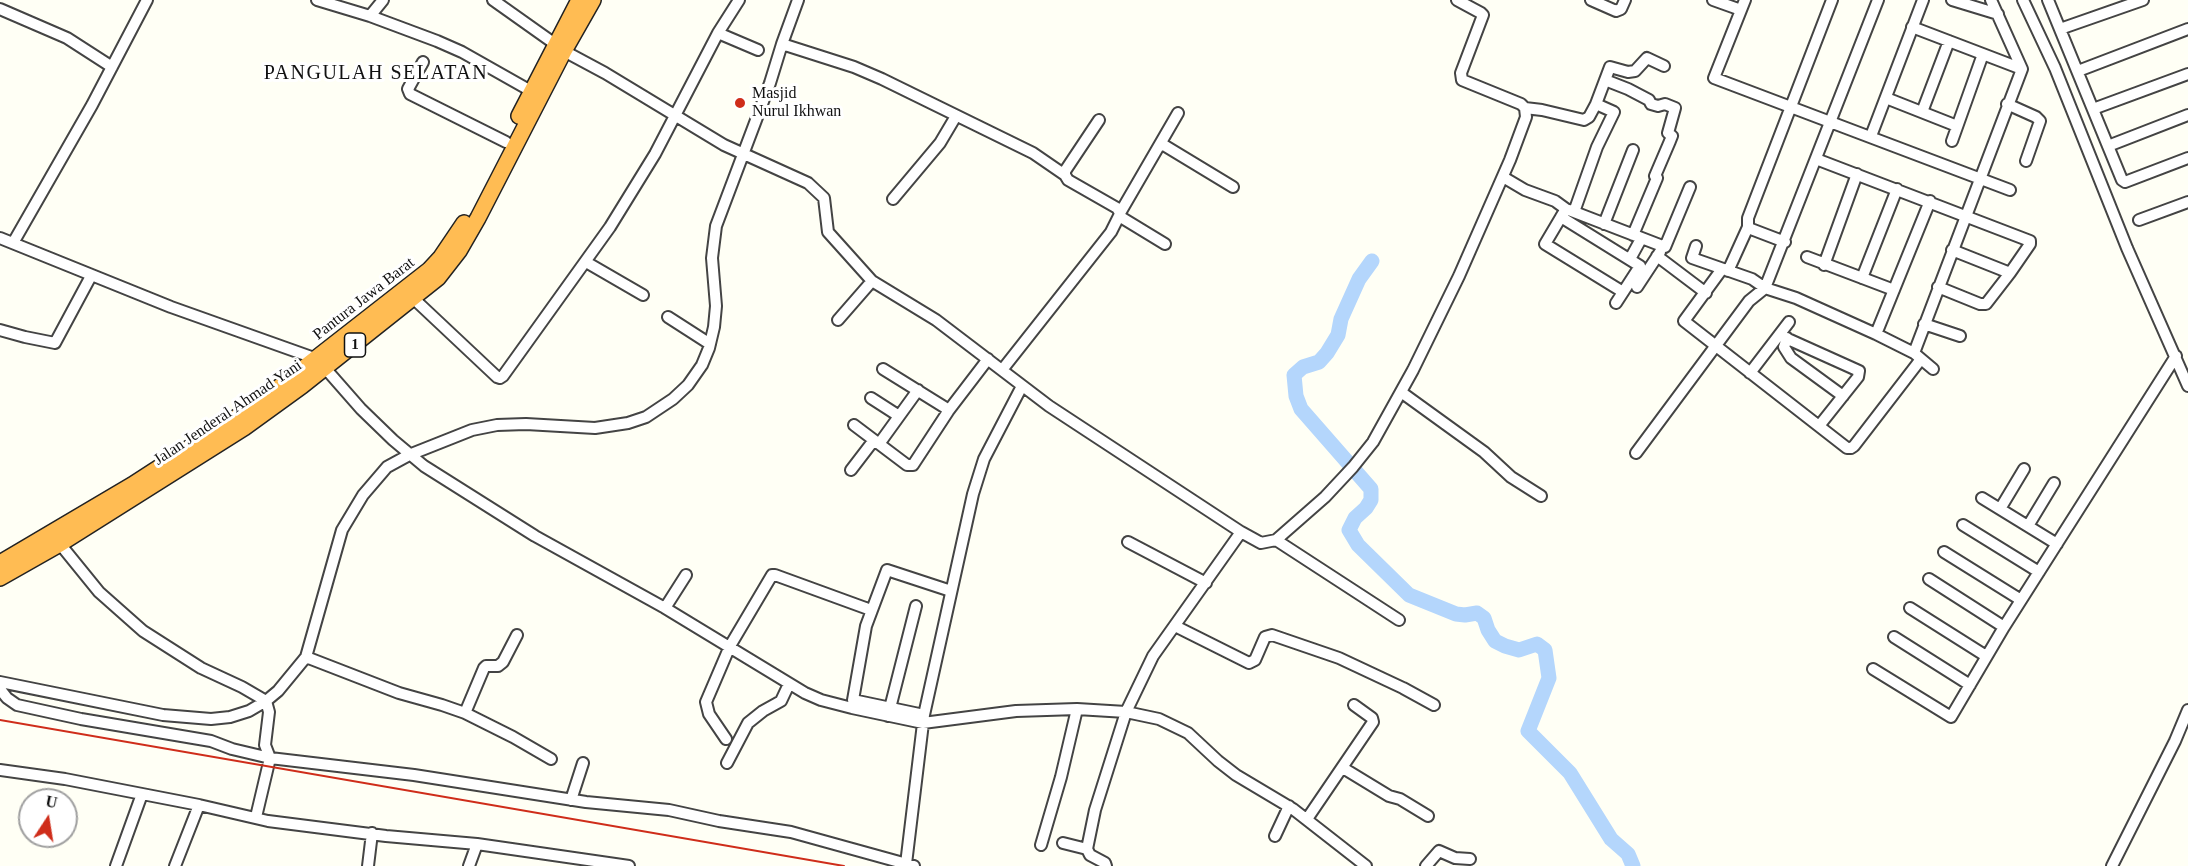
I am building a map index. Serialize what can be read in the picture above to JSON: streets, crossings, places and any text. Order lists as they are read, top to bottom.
{
  "streets": {
    "highway": ["Pantura Jawa Barat", "1", "Jalan Jenderal Ahmad Yani"]
  },
  "crossings": [
    ["Pantura Jawa Barat", "Jalan Jenderal Ahmad Yani"]
  ],
  "districts": ["PANGULAH SELATAN"],
  "places": ["Masjid Nurul Ikhwan"],
  "north": "top"
}
